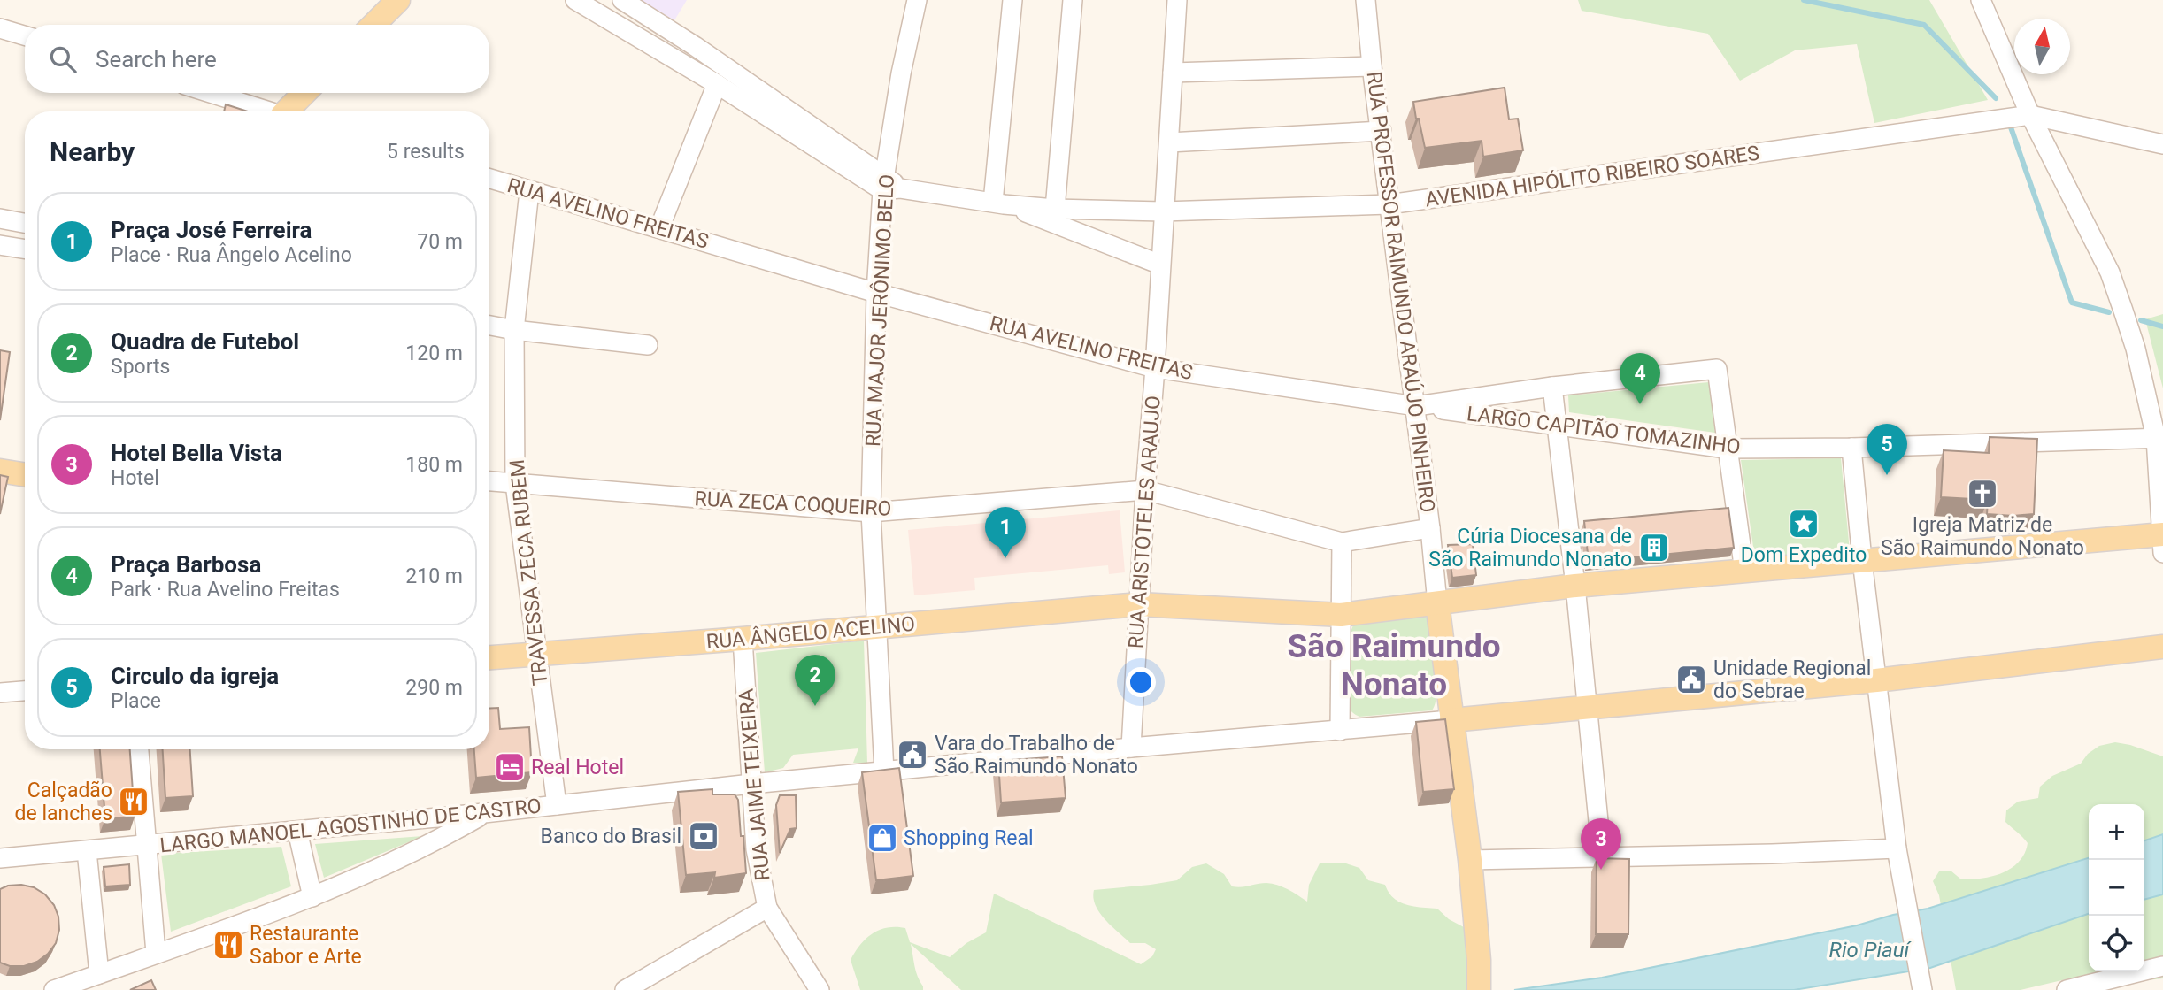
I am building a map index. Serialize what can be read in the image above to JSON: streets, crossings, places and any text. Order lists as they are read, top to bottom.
{
  "streets": {
    "main road": ["RUA PROFESSOR RAIMUNDO ARAÚJO PINHEIRO", "RUA ÂNGELO ACELINO"],
    "street": [
      "AVENIDA HIPÓLITO RIBEIRO SOARES",
      "RUA AVELINO FREITAS",
      "RUA MAJOR JERÔNIMO BELO",
      "LARGO CAPITÃO TOMAZINHO",
      "RUA ZECA COQUEIRO",
      "RUA ARISTOTELES ARAUJO",
      "TRAVESSA ZECA RUBEM",
      "RUA JAIME TEIXEIRA",
      "LARGO MANOEL AGOSTINHO DE CASTRO"
    ]
  },
  "crossings": [
    ["AVENIDA HIPÓLITO RIBEIRO SOARES", "RUA PROFESSOR RAIMUNDO ARAÚJO PINHEIRO"],
    ["AVENIDA HIPÓLITO RIBEIRO SOARES", "RUA MAJOR JERÔNIMO BELO"],
    ["AVENIDA HIPÓLITO RIBEIRO SOARES", "RUA ARISTOTELES ARAUJO"],
    ["RUA AVELINO FREITAS", "RUA PROFESSOR RAIMUNDO ARAÚJO PINHEIRO"],
    ["RUA AVELINO FREITAS", "RUA MAJOR JERÔNIMO BELO"],
    ["RUA AVELINO FREITAS", "LARGO CAPITÃO TOMAZINHO"],
    ["RUA AVELINO FREITAS", "RUA ARISTOTELES ARAUJO"],
    ["RUA AVELINO FREITAS", "TRAVESSA ZECA RUBEM"],
    ["RUA PROFESSOR RAIMUNDO ARAÚJO PINHEIRO", "LARGO CAPITÃO TOMAZINHO"],
    ["RUA PROFESSOR RAIMUNDO ARAÚJO PINHEIRO", "RUA ÂNGELO ACELINO"],
    ["RUA PROFESSOR RAIMUNDO ARAÚJO PINHEIRO", "LARGO MANOEL AGOSTINHO DE CASTRO"],
    ["RUA MAJOR JERÔNIMO BELO", "RUA ZECA COQUEIRO"],
    ["RUA MAJOR JERÔNIMO BELO", "RUA ÂNGELO ACELINO"],
    ["RUA MAJOR JERÔNIMO BELO", "LARGO MANOEL AGOSTINHO DE CASTRO"],
    ["RUA ZECA COQUEIRO", "RUA ARISTOTELES ARAUJO"],
    ["RUA ZECA COQUEIRO", "TRAVESSA ZECA RUBEM"],
    ["RUA ARISTOTELES ARAUJO", "RUA ÂNGELO ACELINO"],
    ["RUA ARISTOTELES ARAUJO", "LARGO MANOEL AGOSTINHO DE CASTRO"],
    ["TRAVESSA ZECA RUBEM", "RUA ÂNGELO ACELINO"],
    ["TRAVESSA ZECA RUBEM", "LARGO MANOEL AGOSTINHO DE CASTRO"],
    ["RUA ÂNGELO ACELINO", "RUA JAIME TEIXEIRA"],
    ["RUA JAIME TEIXEIRA", "LARGO MANOEL AGOSTINHO DE CASTRO"]
  ],
  "districts": ["São Raimundo Nonato"],
  "water": ["Rio Piauí"],
  "places": {
    "church": ["Igreja Matriz de São Raimundo Nonato"],
    "place": ["Dom Expedito"],
    "building": ["Cúria Diocesana de São Raimundo Nonato"],
    "public building": ["Unidade Regional do Sebrae", "Vara do Trabalho de São Raimundo Nonato"],
    "hotel": ["Real Hotel"],
    "restaurant": ["Calçadão de lanches", "Restaurante Sabor e Arte"],
    "bank": ["Banco do Brasil"],
    "shop": ["Shopping Real"]
  },
  "north": "top",
  "page": {
    "search": "Search here",
    "heading": ["Nearby", "5 results"],
    "list": [
      {
        "mark": "1",
        "name": "Praça José Ferreira",
        "note": "Place · Rua Ângelo Acelino",
        "value": "70 m"
      },
      {
        "mark": "2",
        "name": "Quadra de Futebol",
        "note": "Sports",
        "value": "120 m"
      },
      {
        "mark": "3",
        "name": "Hotel Bella Vista",
        "note": "Hotel",
        "value": "180 m"
      },
      {
        "mark": "4",
        "name": "Praça Barbosa",
        "note": "Park · Rua Avelino Freitas",
        "value": "210 m"
      },
      {
        "mark": "5",
        "name": "Circulo da igreja",
        "note": "Place",
        "value": "290 m"
      }
    ],
    "pins": [
      "4",
      "5",
      "1",
      "2",
      "3"
    ],
    "map_buttons": ["+", "−"]
  }
}
